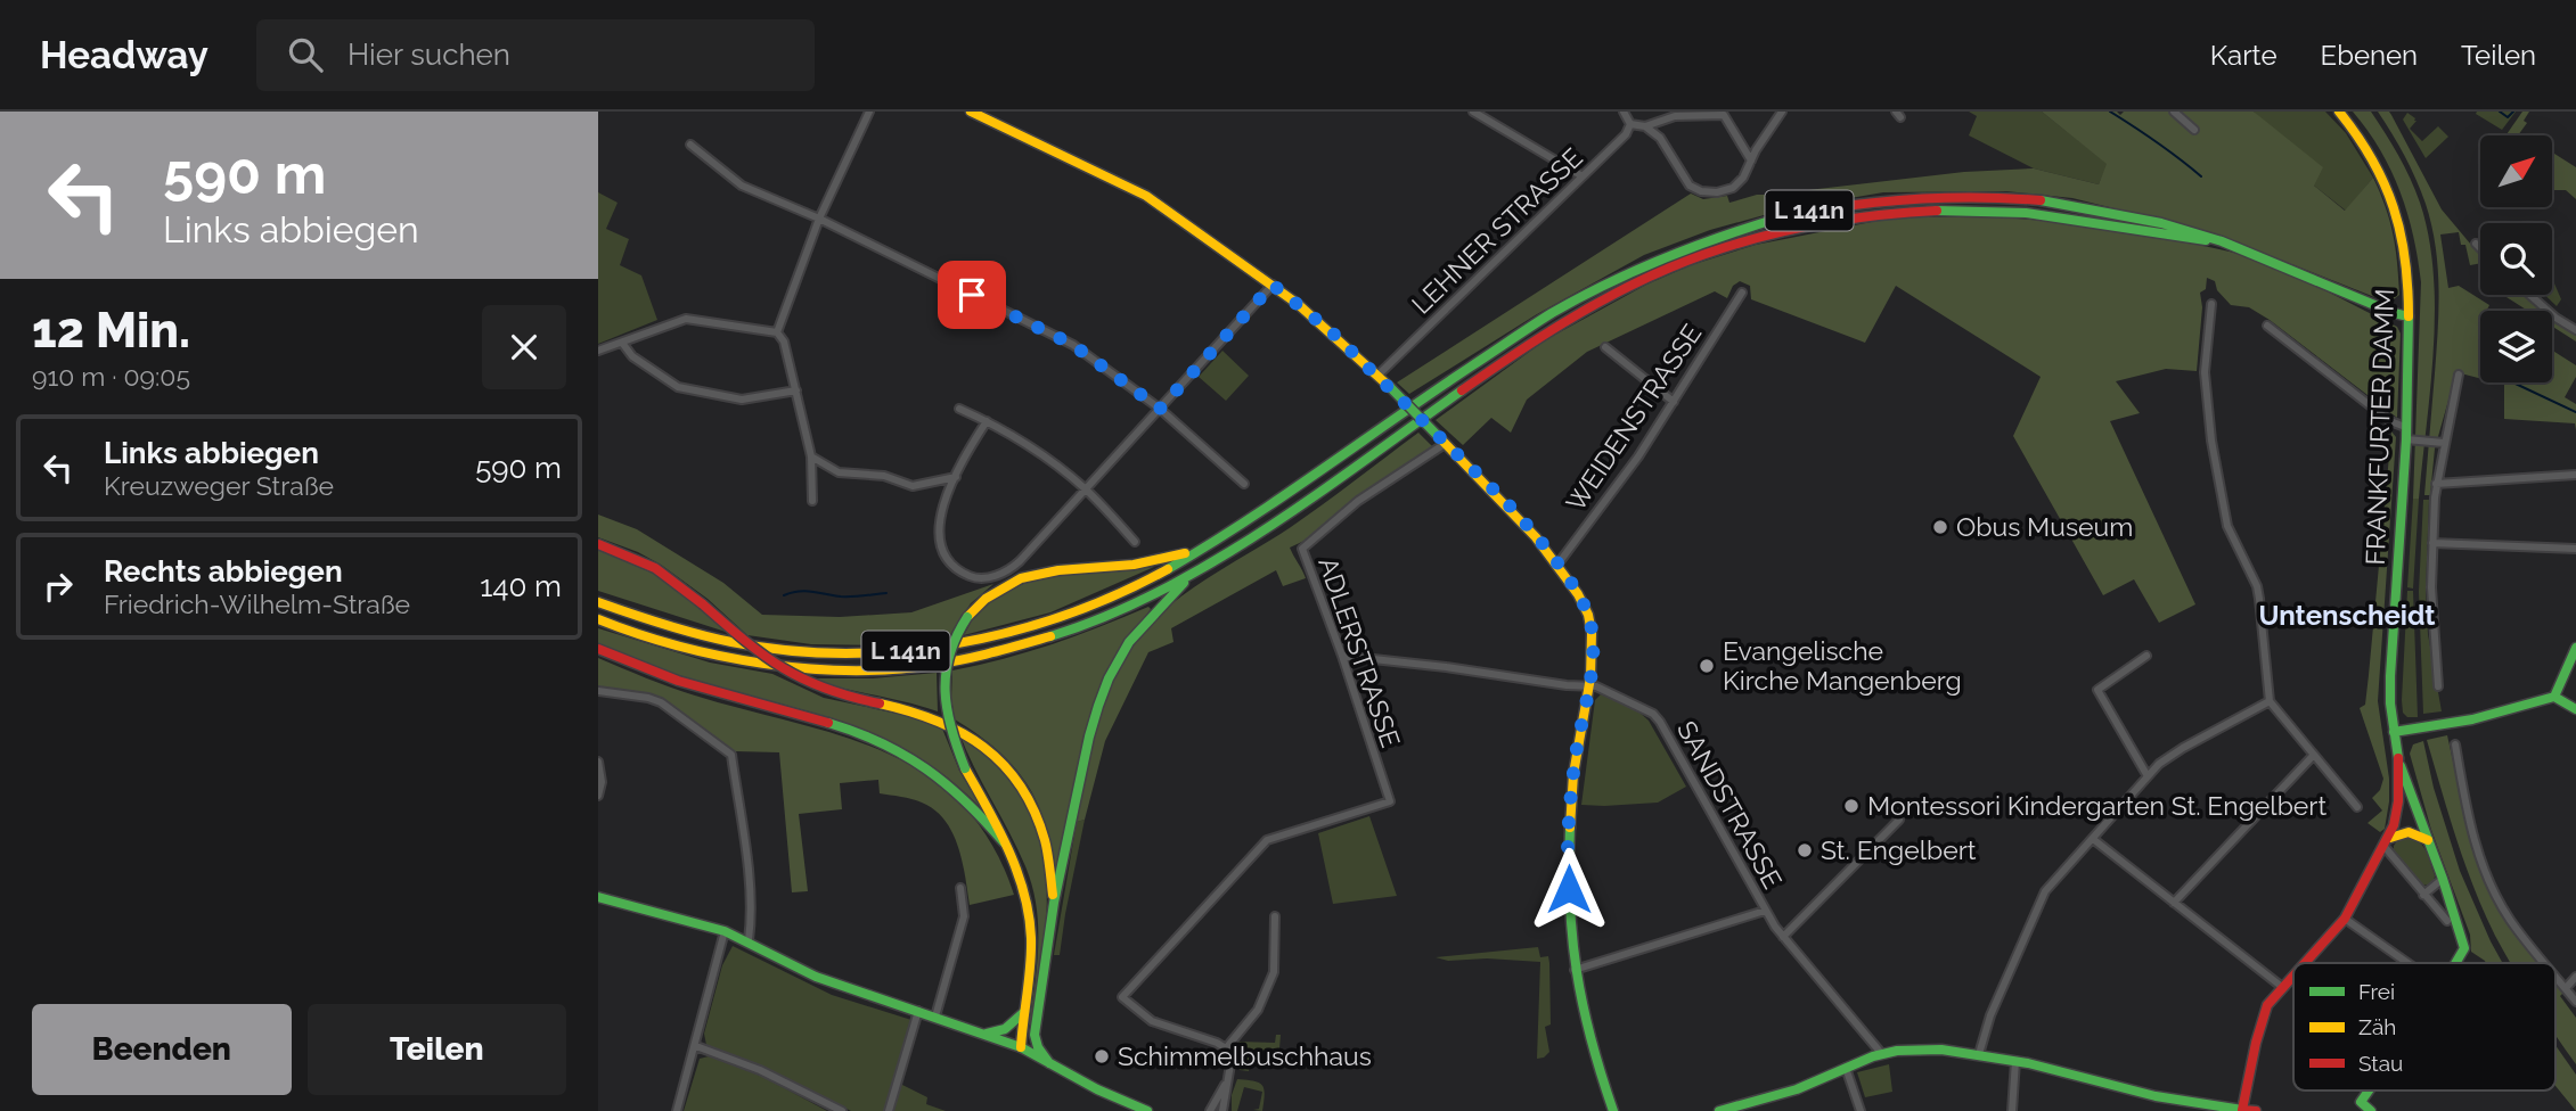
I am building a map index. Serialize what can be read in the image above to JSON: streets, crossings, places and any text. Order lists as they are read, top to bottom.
{
  "streets": {
    "main road": ["L 141n", "FRANKFURTER DAMM"],
    "street": [
      "LEHNER STRASSE",
      "WEIDENSTRASSE",
      "ADLERSTRASSE",
      "SANDSTRASSE"
    ]
  },
  "crossings": [
    ["L 141n", "FRANKFURTER DAMM"],
    ["ADLERSTRASSE", "SANDSTRASSE"]
  ],
  "districts": ["Untenscheidt"],
  "places": [
    "Obus Museum",
    "Evangelische Kirche Mangenberg",
    "Montessori Kindergarten St. Engelbert",
    "St. Engelbert",
    "Schimmelbuschhaus"
  ],
  "legend": ["Frei", "Zäh", "Stau"],
  "north": "top right",
  "page": {
    "header": "Headway",
    "search": "Hier suchen",
    "nav": ["Karte", "Ebenen", "Teilen"],
    "turn": ["590 m", "Links abbiegen"],
    "heading": ["12 Min.", "910 m · 09:05"],
    "list": [
      {
        "name": "Links abbiegen",
        "note": "Kreuzweger Straße",
        "value": "590 m"
      },
      {
        "name": "Rechts abbiegen",
        "note": "Friedrich-Wilhelm-Straße",
        "value": "140 m"
      }
    ],
    "buttons": ["Beenden", "Teilen"]
  }
}
